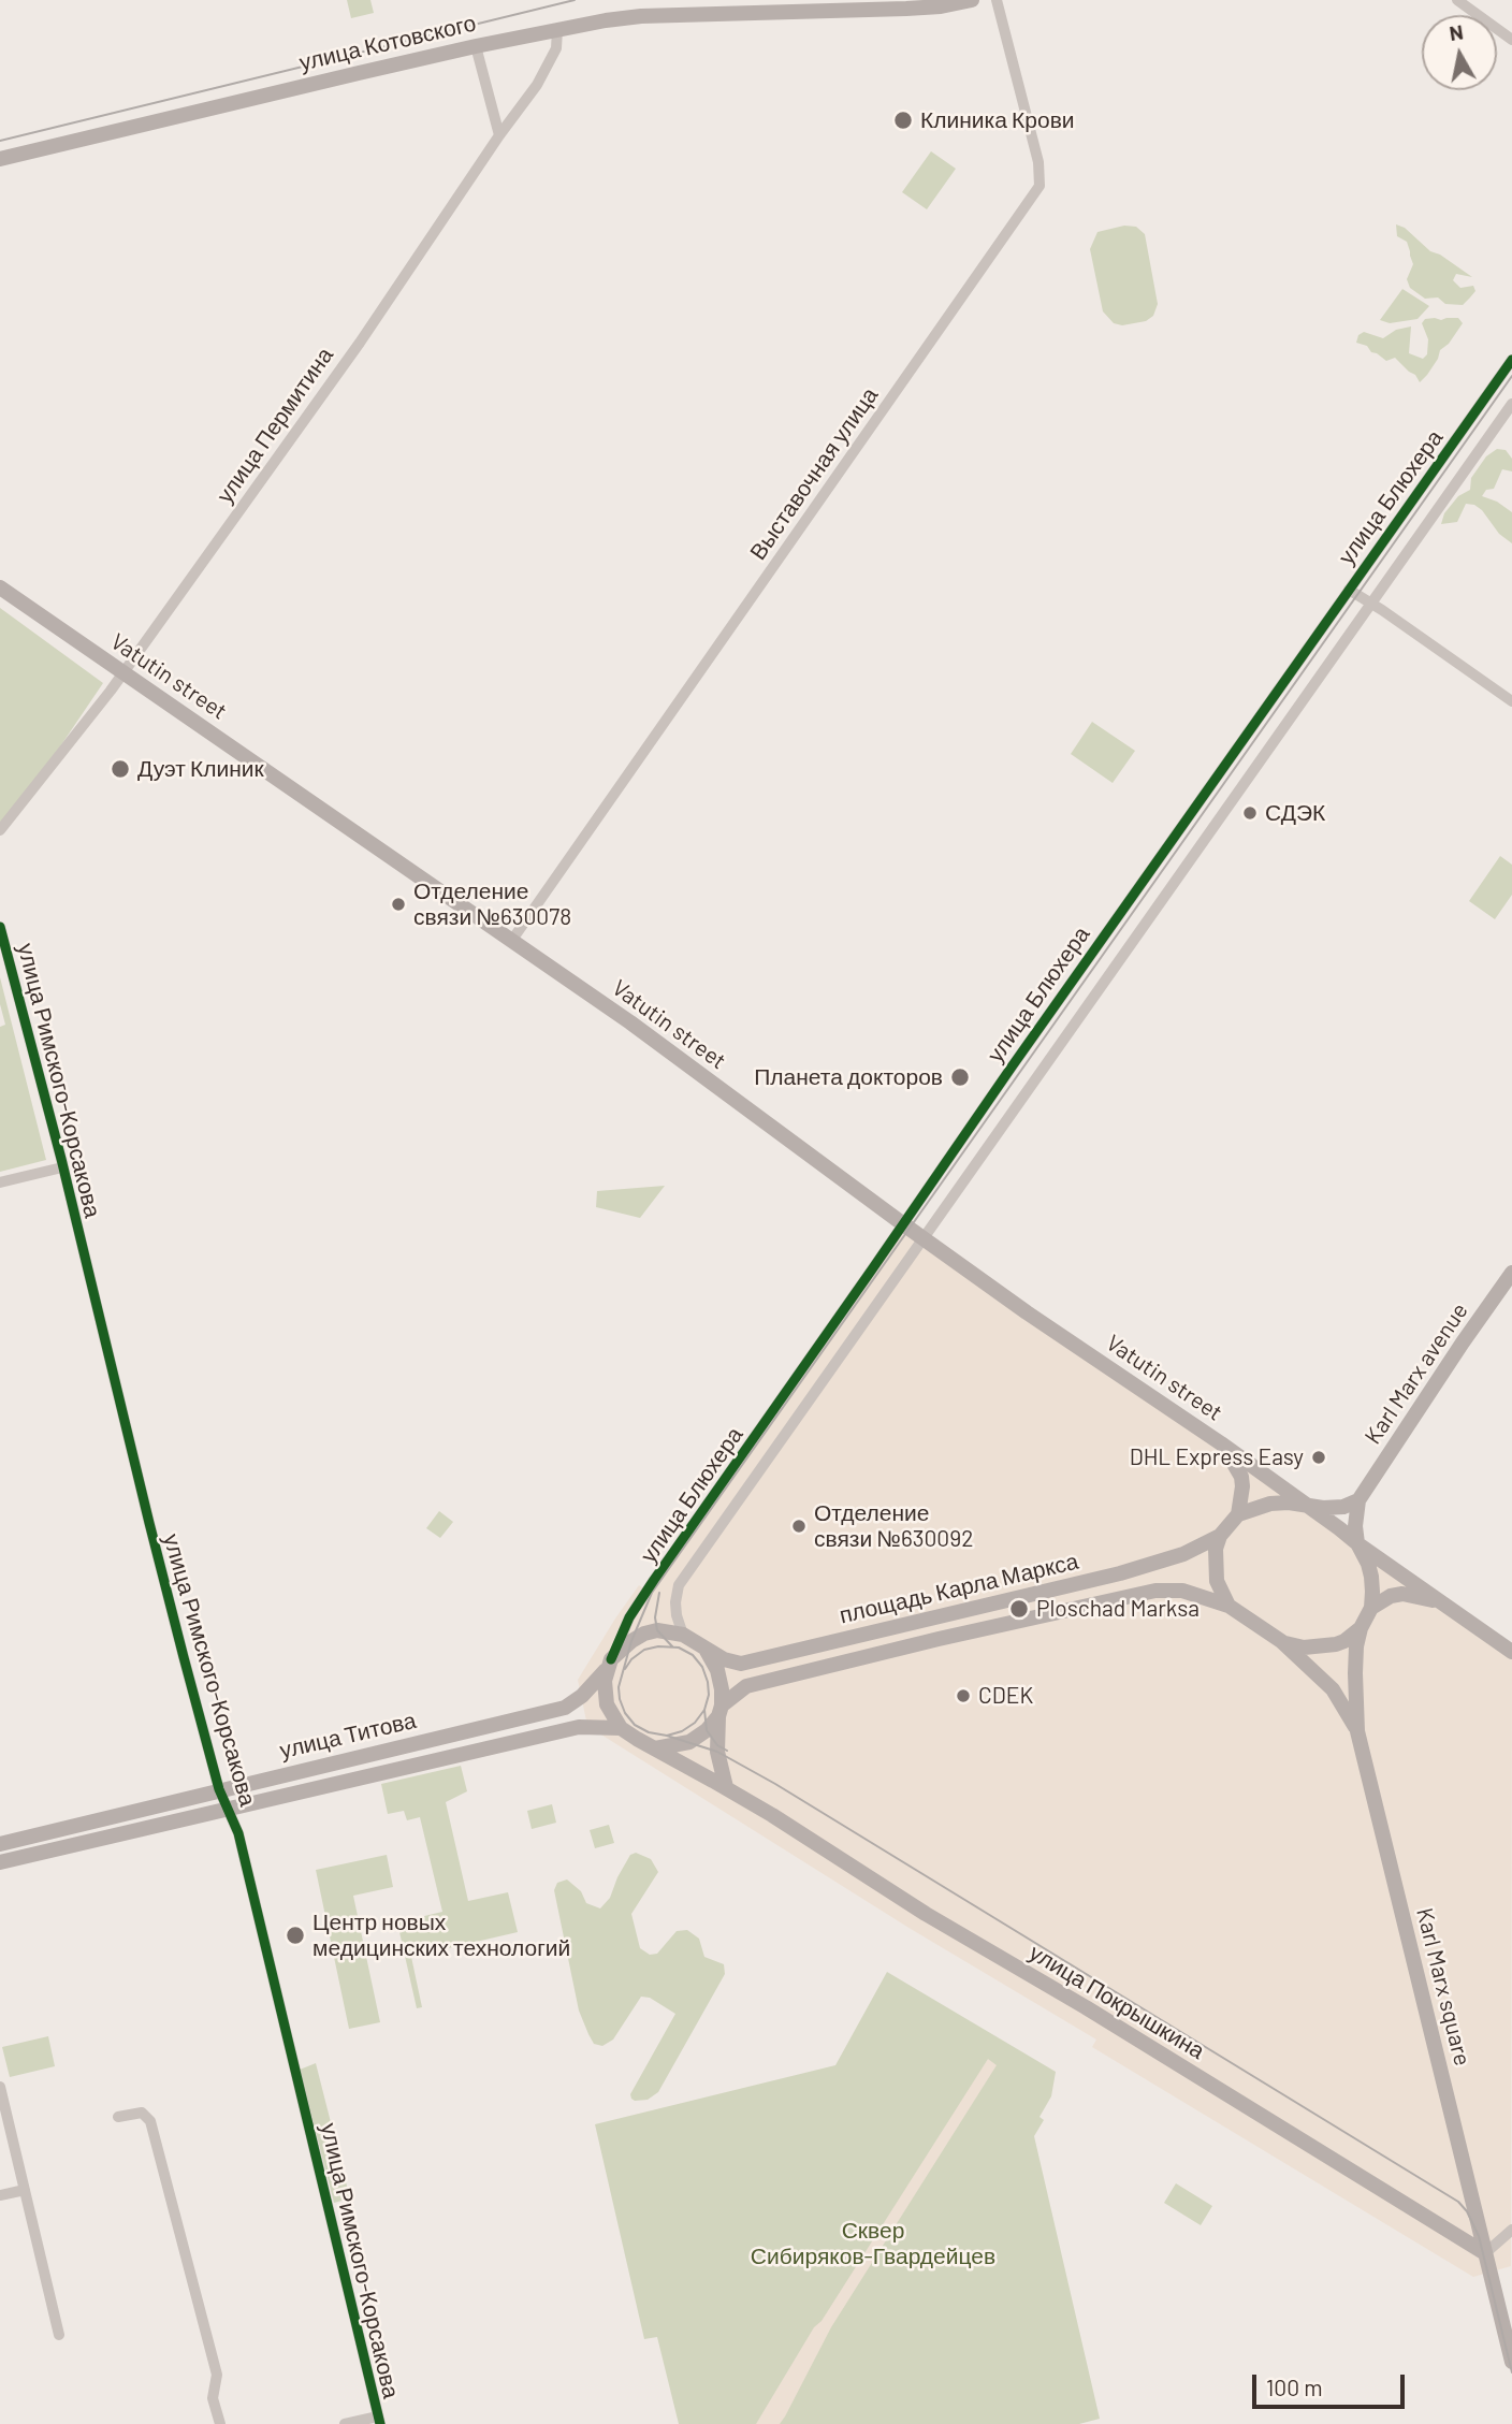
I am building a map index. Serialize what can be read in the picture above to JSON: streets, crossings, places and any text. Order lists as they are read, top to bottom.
{
  "streets": {
    "main road": [
      "улица Котовского",
      "Vatutin street",
      "Karl Marx avenue",
      "площадь Карла Маркса",
      "улица Титова",
      "Karl Marx square",
      "улица Покрышкина"
    ],
    "street": [
      "улица Пермитина",
      "Выставочная улица",
      "улица Блюхера",
      "улица Римского-Корсакова"
    ]
  },
  "crossings": [
    ["улица Котовского", "улица Пермитина"],
    ["улица Пермитина", "Vatutin street"],
    ["Выставочная улица", "Vatutin street"],
    ["улица Блюхера", "Vatutin street"],
    ["улица Блюхера", "площадь Карла Маркса"],
    ["улица Блюхера", "улица Титова"],
    ["улица Блюхера", "улица Покрышкина"],
    ["Vatutin street", "площадь Карла Маркса"],
    ["улица Римского-Корсакова", "улица Титова"],
    ["площадь Карла Маркса", "улица Титова"],
    ["площадь Карла Маркса", "улица Покрышкина"],
    ["улица Титова", "улица Покрышкина"],
    ["Karl Marx square", "улица Покрышкина"]
  ],
  "parks": ["Сквер Сибиряков-Гвардейцев"],
  "places": [
    "Клиника Крови",
    "Дуэт Клиник",
    "СДЭК",
    "Отделение связи №630078",
    "Планета докторов",
    "DHL Express Easy",
    "Отделение связи №630092",
    "Ploschad Marksa",
    "CDEK",
    "Центр новых медицинских технологий"
  ],
  "scale_bar": "100 m",
  "north": "top"
}
